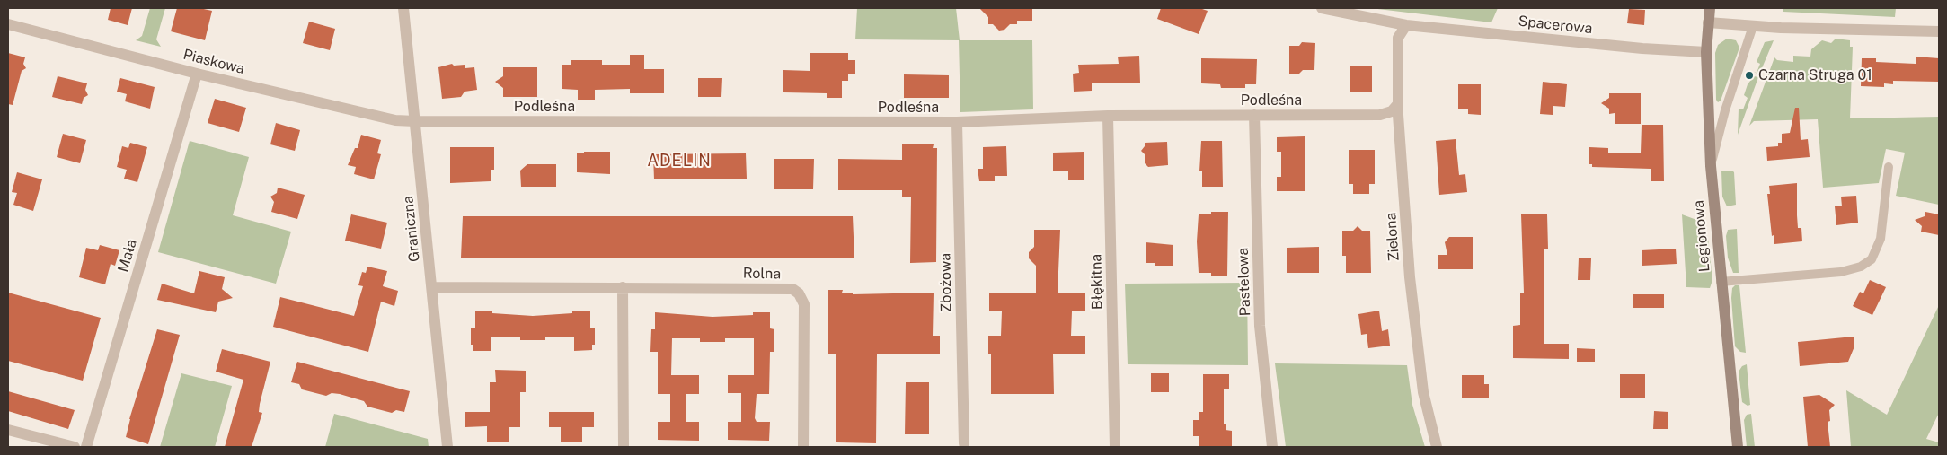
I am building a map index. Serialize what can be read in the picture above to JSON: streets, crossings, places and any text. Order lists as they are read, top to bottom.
{
  "streets": {
    "main road": ["Legionowa"],
    "street": [
      "Spacerowa",
      "Piaskowa",
      "Podleśna",
      "Graniczna",
      "Zielona",
      "Mała",
      "Rolna",
      "Błękitna",
      "Pastelowa",
      "Zbożowa"
    ]
  },
  "crossings": [
    ["Spacerowa", "Legionowa"],
    ["Spacerowa", "Zielona"],
    ["Piaskowa", "Podleśna"],
    ["Piaskowa", "Graniczna"],
    ["Piaskowa", "Mała"],
    ["Podleśna", "Graniczna"],
    ["Podleśna", "Zielona"],
    ["Podleśna", "Błękitna"],
    ["Podleśna", "Pastelowa"],
    ["Podleśna", "Zbożowa"],
    ["Graniczna", "Rolna"]
  ],
  "districts": ["ADELIN"],
  "places": ["Czarna Struga 01"]
}
